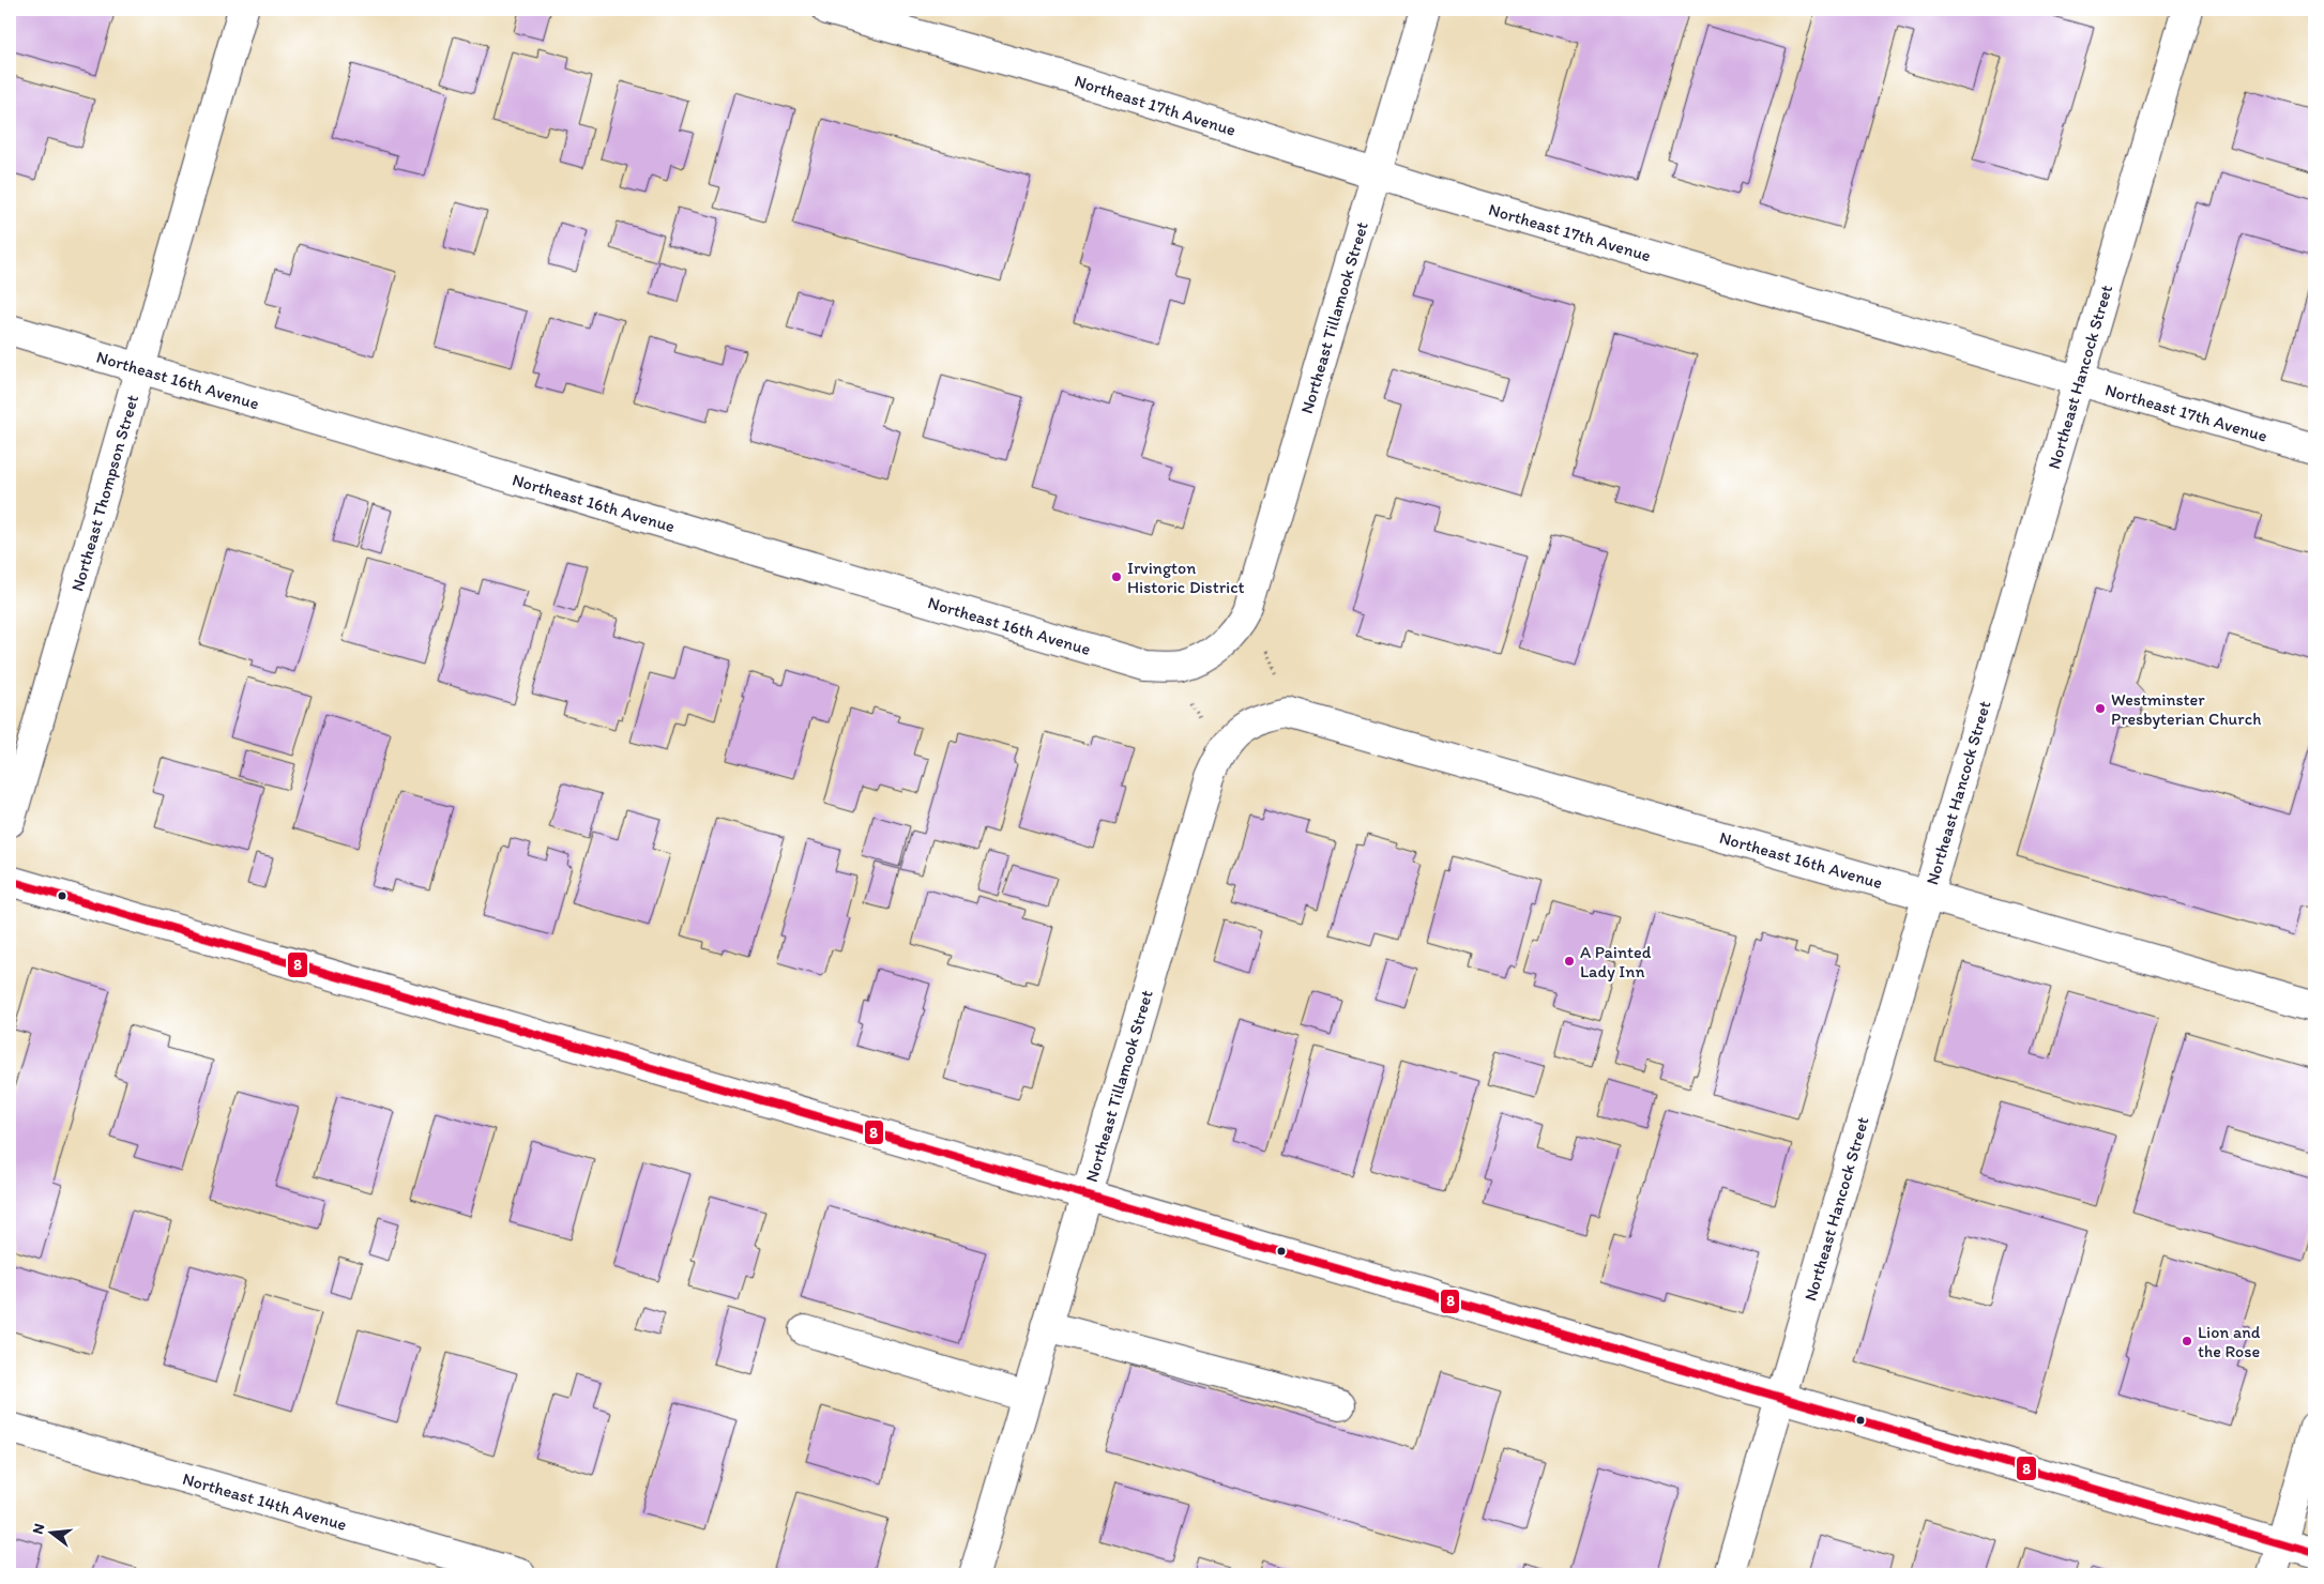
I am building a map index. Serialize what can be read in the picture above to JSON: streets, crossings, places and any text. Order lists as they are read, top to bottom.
{
  "streets": {
    "street": [
      "Northeast 17th Avenue",
      "Northeast Tillamook Street",
      "Northeast Hancock Street",
      "Northeast 16th Avenue",
      "Northeast Thompson Street",
      "Northeast 14th Avenue"
    ]
  },
  "crossings": [
    ["Northeast 17th Avenue", "Northeast Tillamook Street"],
    ["Northeast 17th Avenue", "Northeast Hancock Street"],
    ["Northeast Tillamook Street", "Northeast 16th Avenue"],
    ["Northeast Hancock Street", "Northeast 16th Avenue"],
    ["Northeast 16th Avenue", "Northeast Thompson Street"]
  ],
  "places": [
    "Irvington Historic District",
    "Westminster Presbyterian Church",
    "A Painted Lady Inn",
    "Lion and the Rose"
  ],
  "lines": ["transit line 8"],
  "north": "left"
}
